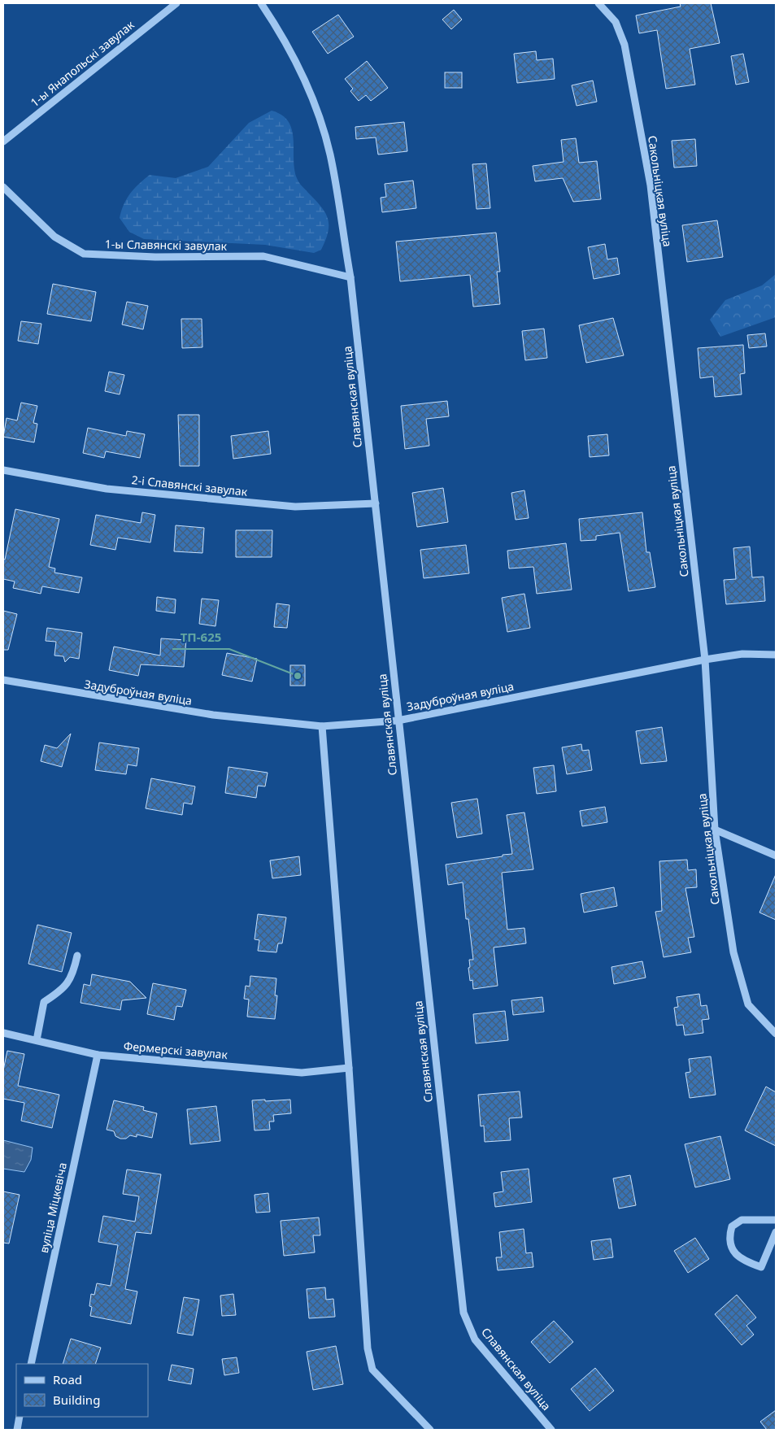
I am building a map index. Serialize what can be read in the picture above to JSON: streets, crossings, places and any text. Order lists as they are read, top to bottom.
{
  "streets": {
    "street": [
      "1-ы Янапольскі завулак",
      "Сакольніцкая вуліца",
      "1-ы Славянскі завулак",
      "Славянская вуліца",
      "2-і Славянскі завулак",
      "Задуброўная вуліца",
      "Фермерскі завулак",
      "вуліца Міцкевіча"
    ]
  },
  "crossings": [
    ["Сакольніцкая вуліца", "Задуброўная вуліца"],
    ["1-ы Славянскі завулак", "Славянская вуліца"],
    ["Славянская вуліца", "2-і Славянскі завулак"],
    ["Славянская вуліца", "Задуброўная вуліца"],
    ["Фермерскі завулак", "вуліца Міцкевіча"]
  ],
  "places": ["ТП-625"],
  "legend": ["Road", "Building"]
}
